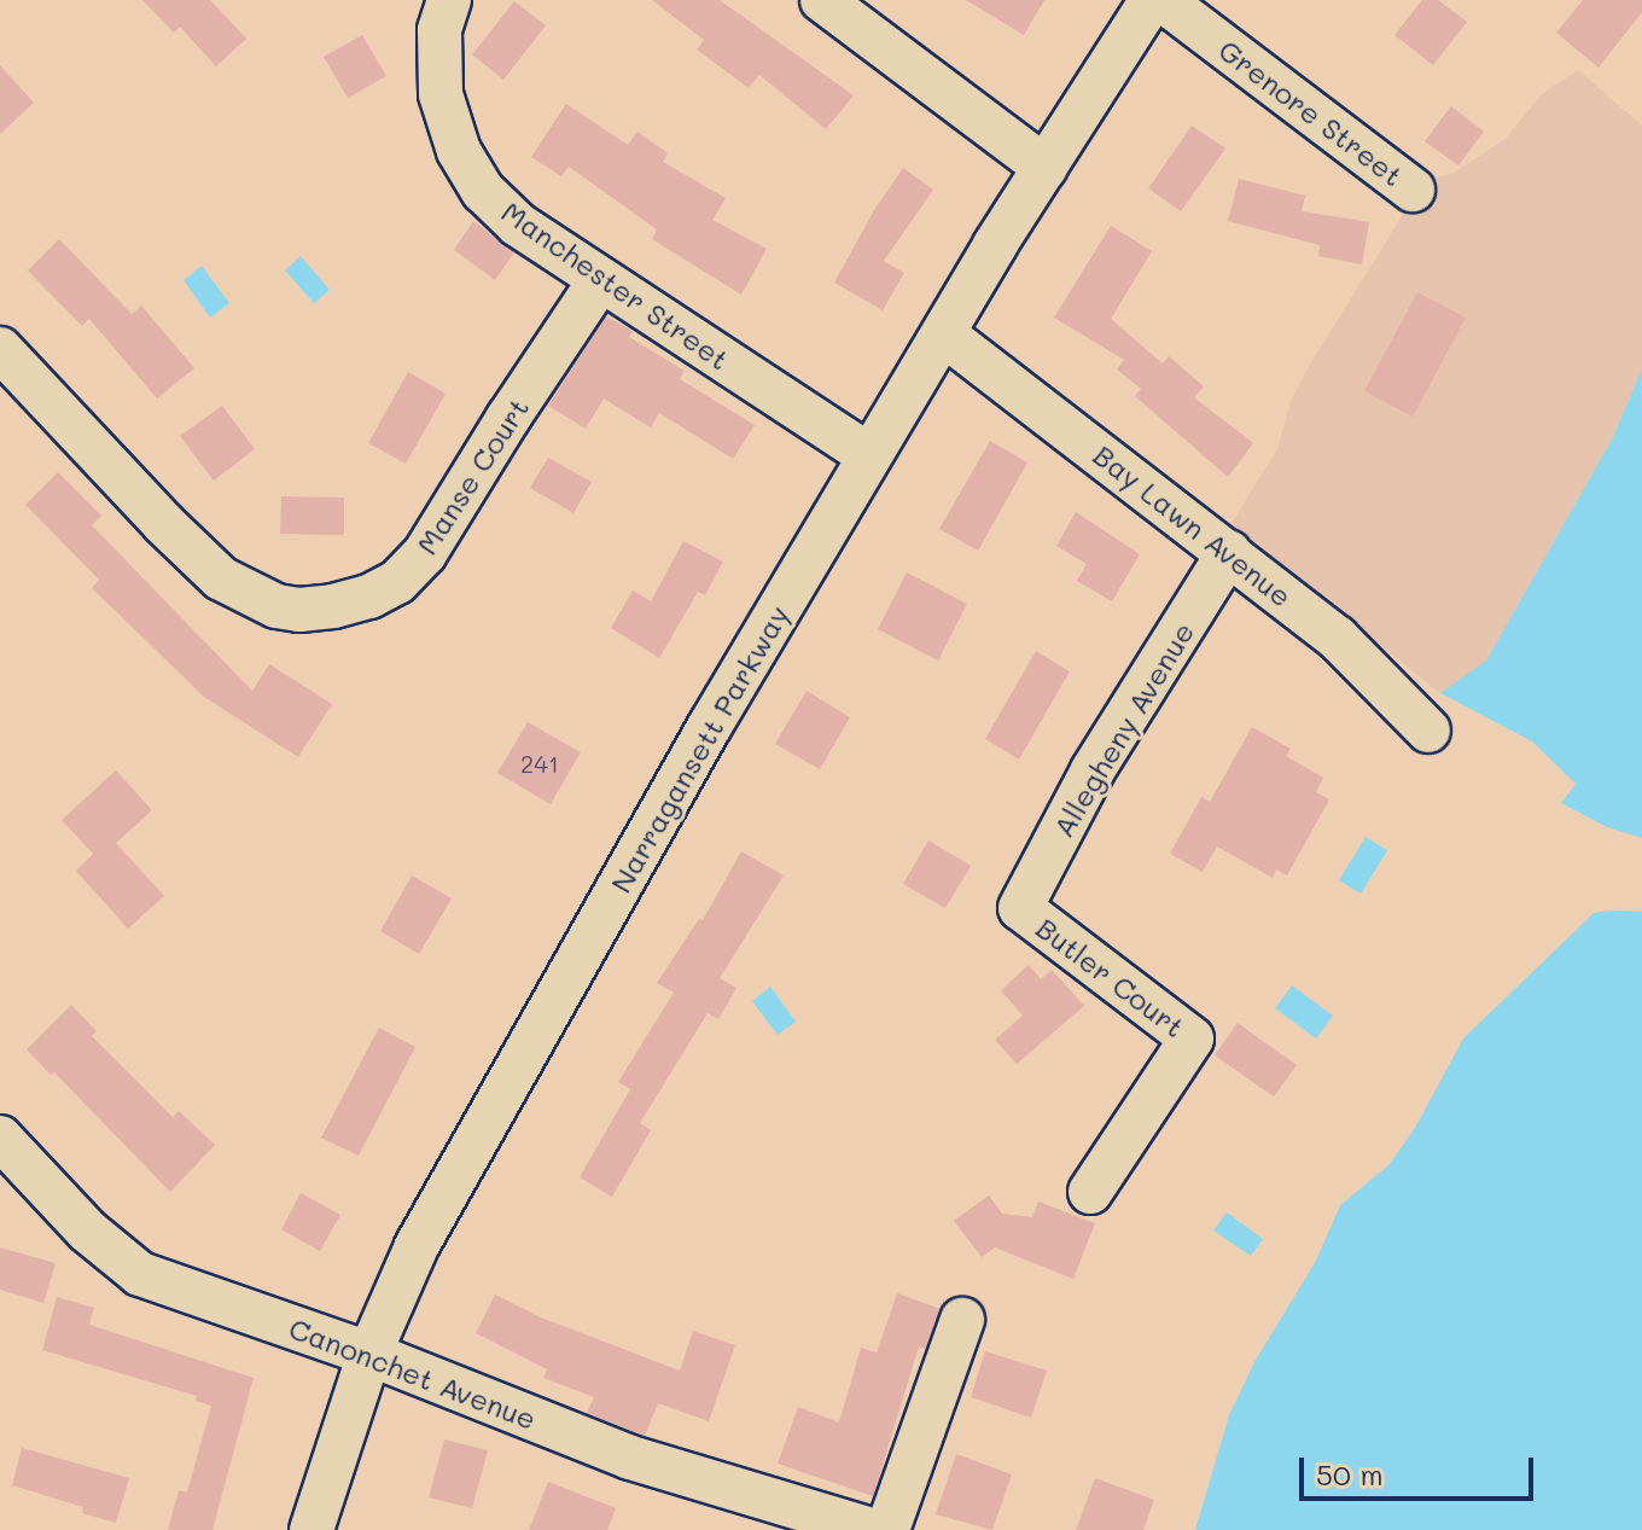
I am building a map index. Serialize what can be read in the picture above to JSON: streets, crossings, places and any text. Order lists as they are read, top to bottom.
{
  "streets": {
    "street": [
      "Grenore Street",
      "Manchester Street",
      "Manse Court",
      "Bay Lawn Avenue",
      "Allegheny Avenue",
      "Narragansett Parkway",
      "Butler Court",
      "Canonchet Avenue"
    ]
  },
  "crossings": [
    ["Manchester Street", "Manse Court"],
    ["Manchester Street", "Narragansett Parkway"],
    ["Bay Lawn Avenue", "Allegheny Avenue"],
    ["Bay Lawn Avenue", "Narragansett Parkway"],
    ["Allegheny Avenue", "Butler Court"],
    ["Narragansett Parkway", "Canonchet Avenue"]
  ],
  "house_numbers": ["241"],
  "scale_bar": "50 m"
}
